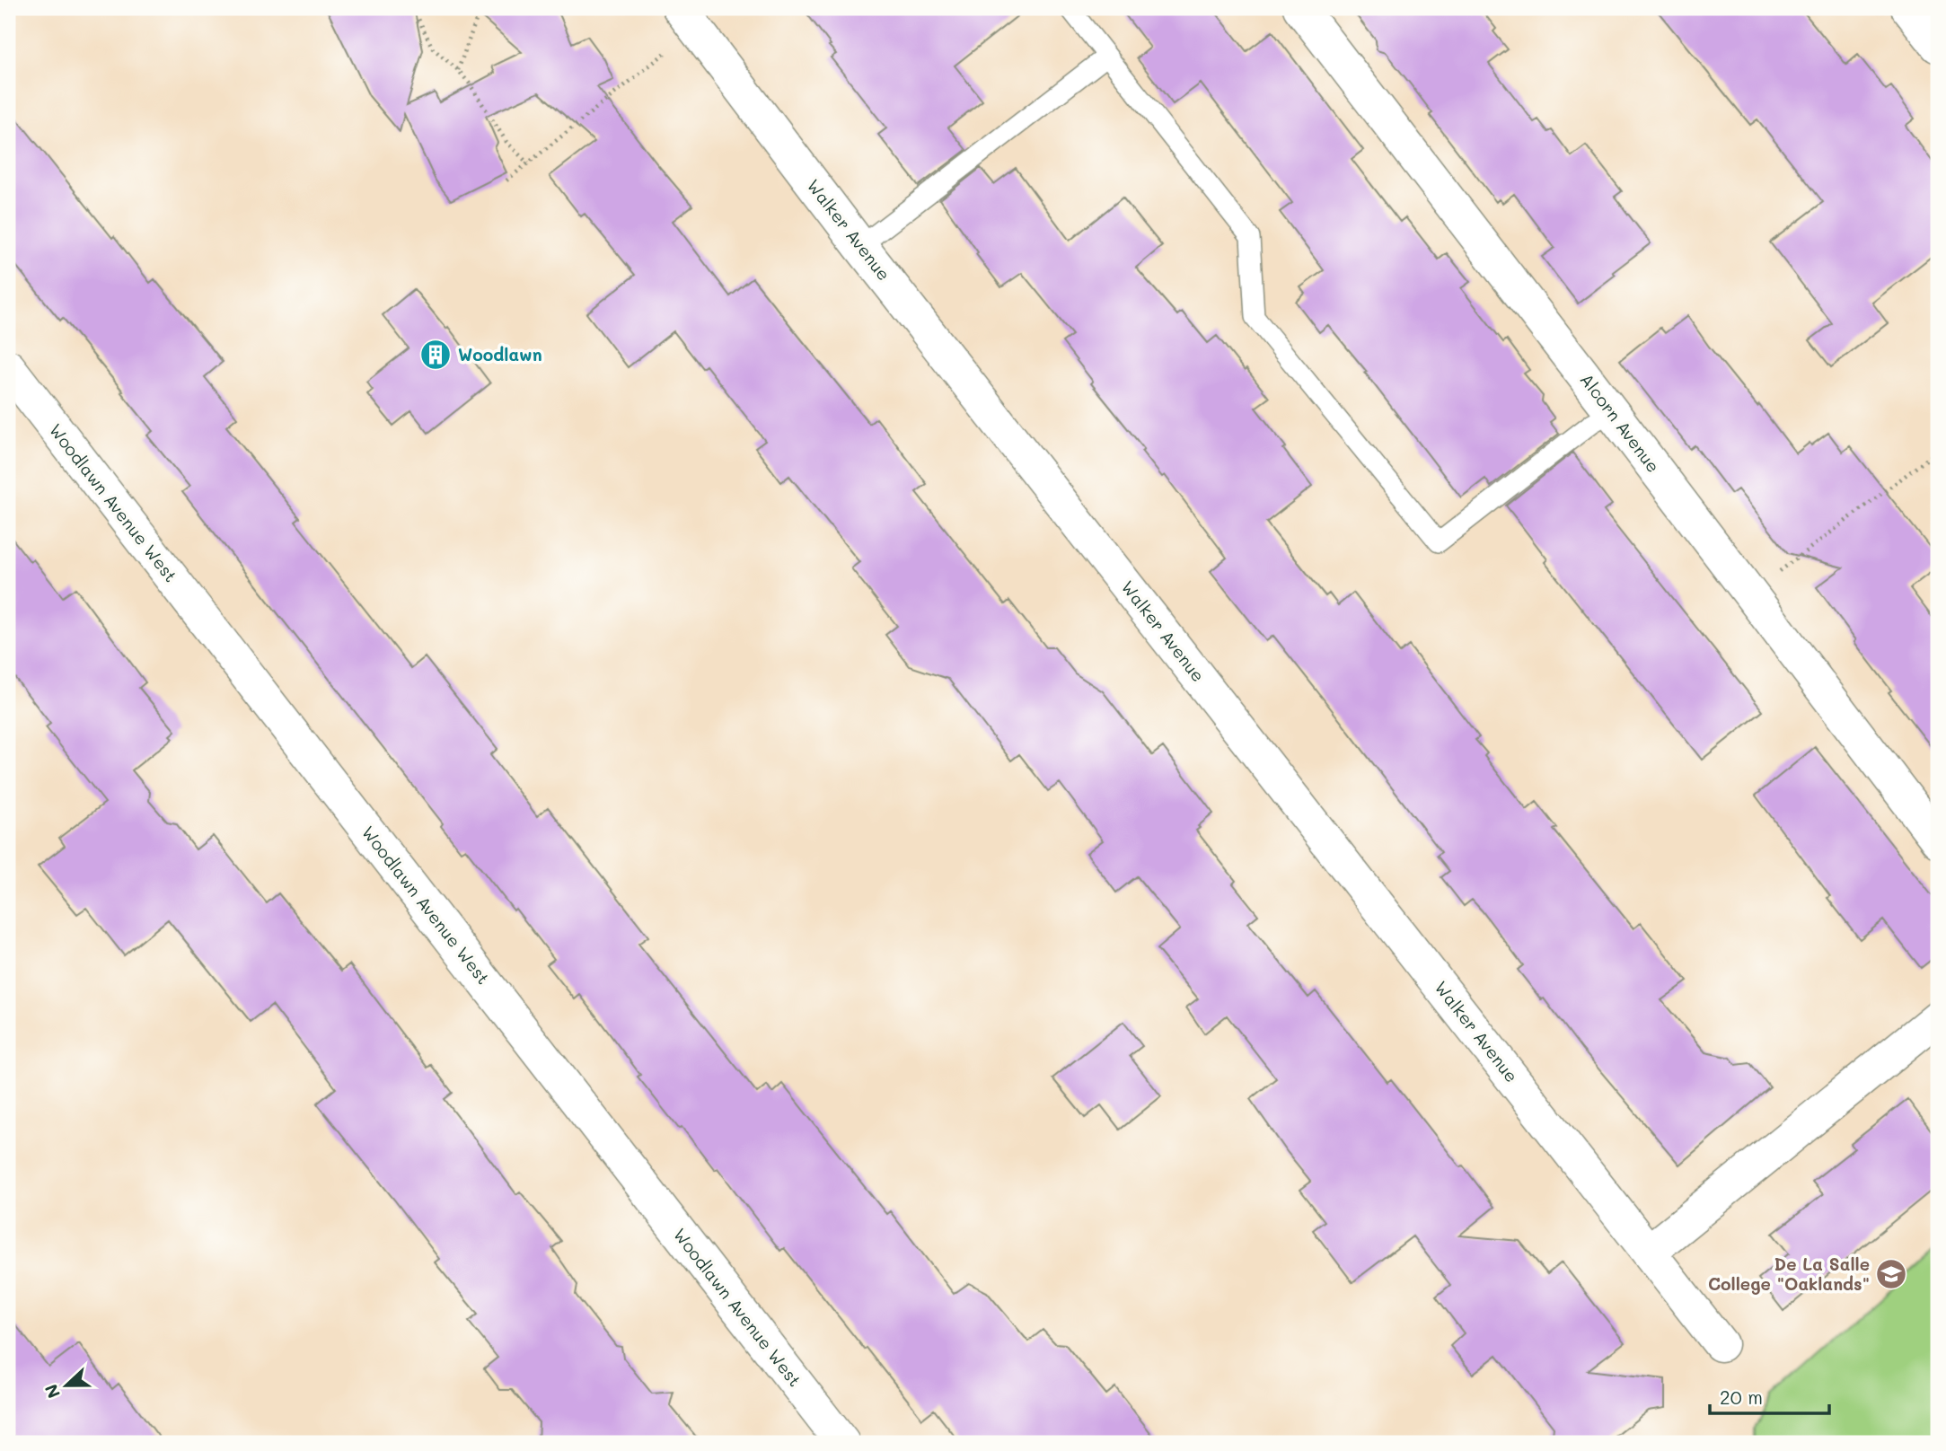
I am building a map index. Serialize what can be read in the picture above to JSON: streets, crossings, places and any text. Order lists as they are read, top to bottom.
{
  "streets": {
    "street": ["Walker Avenue", "Alcorn Avenue", "Woodlawn Avenue West"]
  },
  "places": {
    "building": ["Woodlawn"],
    "school or university": ["De La Salle College \"Oaklands\""]
  },
  "scale_bar": "20 m",
  "north": "left"
}
